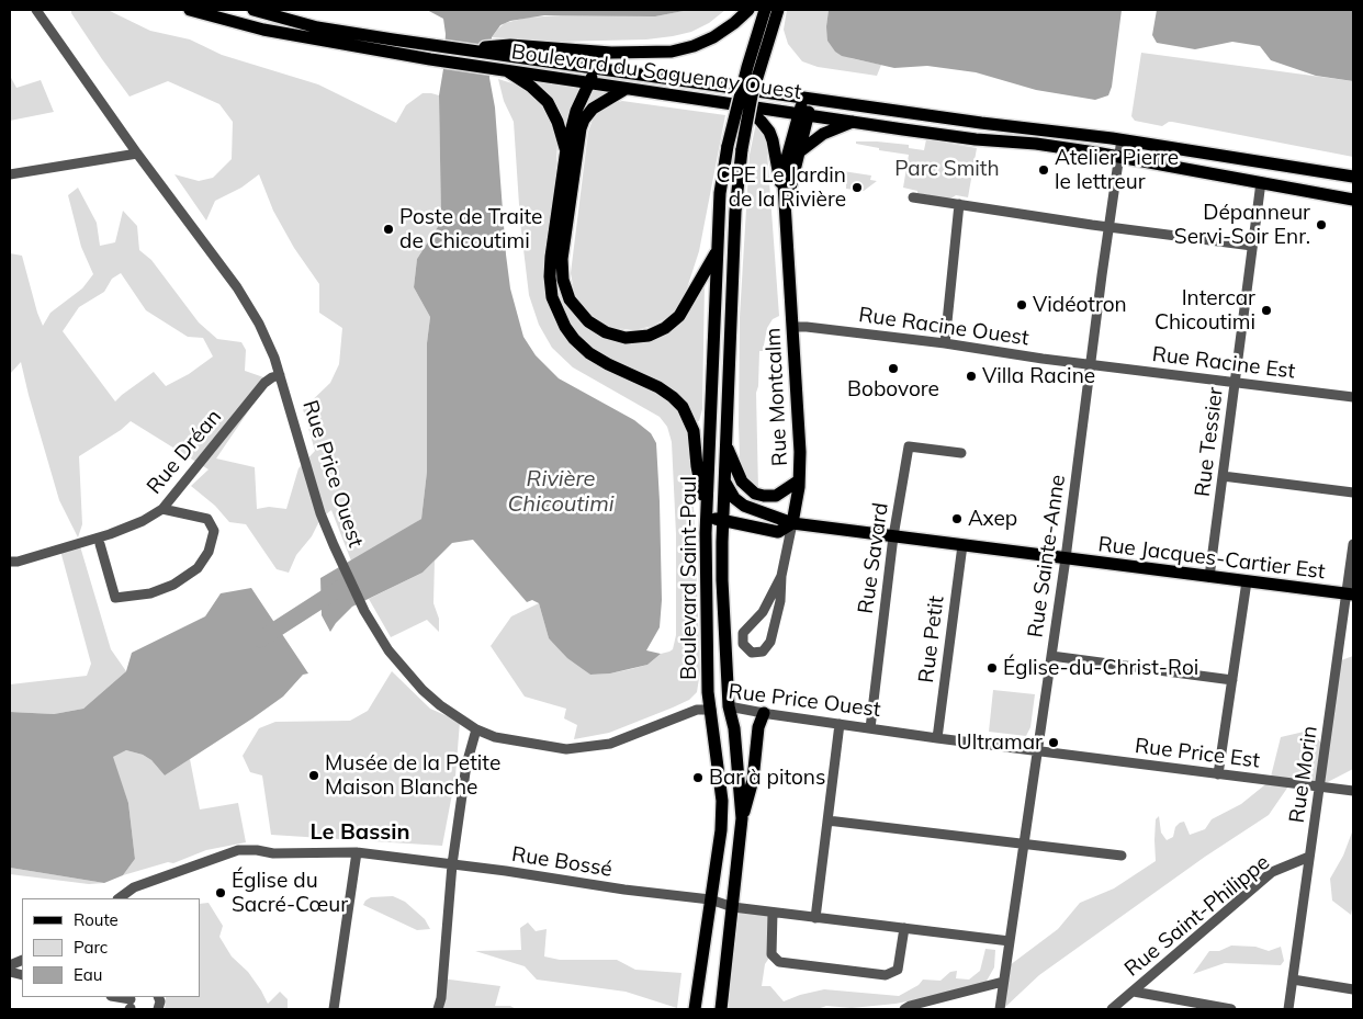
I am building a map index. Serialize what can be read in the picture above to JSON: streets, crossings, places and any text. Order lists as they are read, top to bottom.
{
  "streets": {
    "main road": [
      "Boulevard du Saguenay Ouest",
      "Rue Montcalm",
      "Rue Price Ouest",
      "Rue Jacques-Cartier Est",
      "Boulevard Saint-Paul"
    ],
    "street": [
      "Rue Racine Ouest",
      "Rue Racine Est",
      "Rue Tessier",
      "Rue Dréan",
      "Rue Sainte-Anne",
      "Rue Savard",
      "Rue Petit",
      "Rue Price Est",
      "Rue Morin",
      "Rue Bossé",
      "Rue Saint-Philippe"
    ]
  },
  "crossings": [
    ["Boulevard du Saguenay Ouest", "Rue Montcalm"],
    ["Boulevard du Saguenay Ouest", "Rue Tessier"],
    ["Boulevard du Saguenay Ouest", "Rue Sainte-Anne"],
    ["Rue Racine Ouest", "Rue Racine Est"],
    ["Rue Racine Ouest", "Rue Montcalm"],
    ["Rue Racine Ouest", "Rue Sainte-Anne"],
    ["Rue Racine Est", "Rue Tessier"],
    ["Rue Racine Est", "Rue Sainte-Anne"],
    ["Rue Montcalm", "Rue Jacques-Cartier Est"],
    ["Rue Tessier", "Rue Jacques-Cartier Est"],
    ["Rue Dréan", "Rue Price Ouest"],
    ["Rue Price Ouest", "Rue Sainte-Anne"],
    ["Rue Price Ouest", "Rue Savard"],
    ["Rue Price Ouest", "Boulevard Saint-Paul"],
    ["Rue Price Ouest", "Rue Petit"],
    ["Rue Price Ouest", "Rue Price Est"],
    ["Rue Sainte-Anne", "Rue Jacques-Cartier Est"],
    ["Rue Sainte-Anne", "Rue Price Est"],
    ["Rue Sainte-Anne", "Rue Bossé"],
    ["Rue Savard", "Rue Jacques-Cartier Est"],
    ["Rue Jacques-Cartier Est", "Rue Petit"],
    ["Rue Jacques-Cartier Est", "Rue Morin"],
    ["Boulevard Saint-Paul", "Rue Bossé"],
    ["Rue Price Est", "Rue Morin"],
    ["Rue Morin", "Rue Saint-Philippe"]
  ],
  "districts": ["Le Bassin"],
  "water": ["Rivière Chicoutimi"],
  "parks": ["Parc Smith"],
  "places": [
    "Atelier Pierre le lettreur",
    "CPE Le Jardin de la Rivière",
    "Dépanneur Servi-Soir Enr.",
    "Poste de Traite de Chicoutimi",
    "Vidéotron",
    "Intercar Chicoutimi",
    "Bobovore",
    "Villa Racine",
    "Axep",
    "Église-du-Christ-Roi",
    "Ultramar",
    "Musée de la Petite Maison Blanche",
    "Bar à pitons",
    "Église du Sacré-Cœur"
  ],
  "legend": ["Route", "Parc", "Eau"]
}
